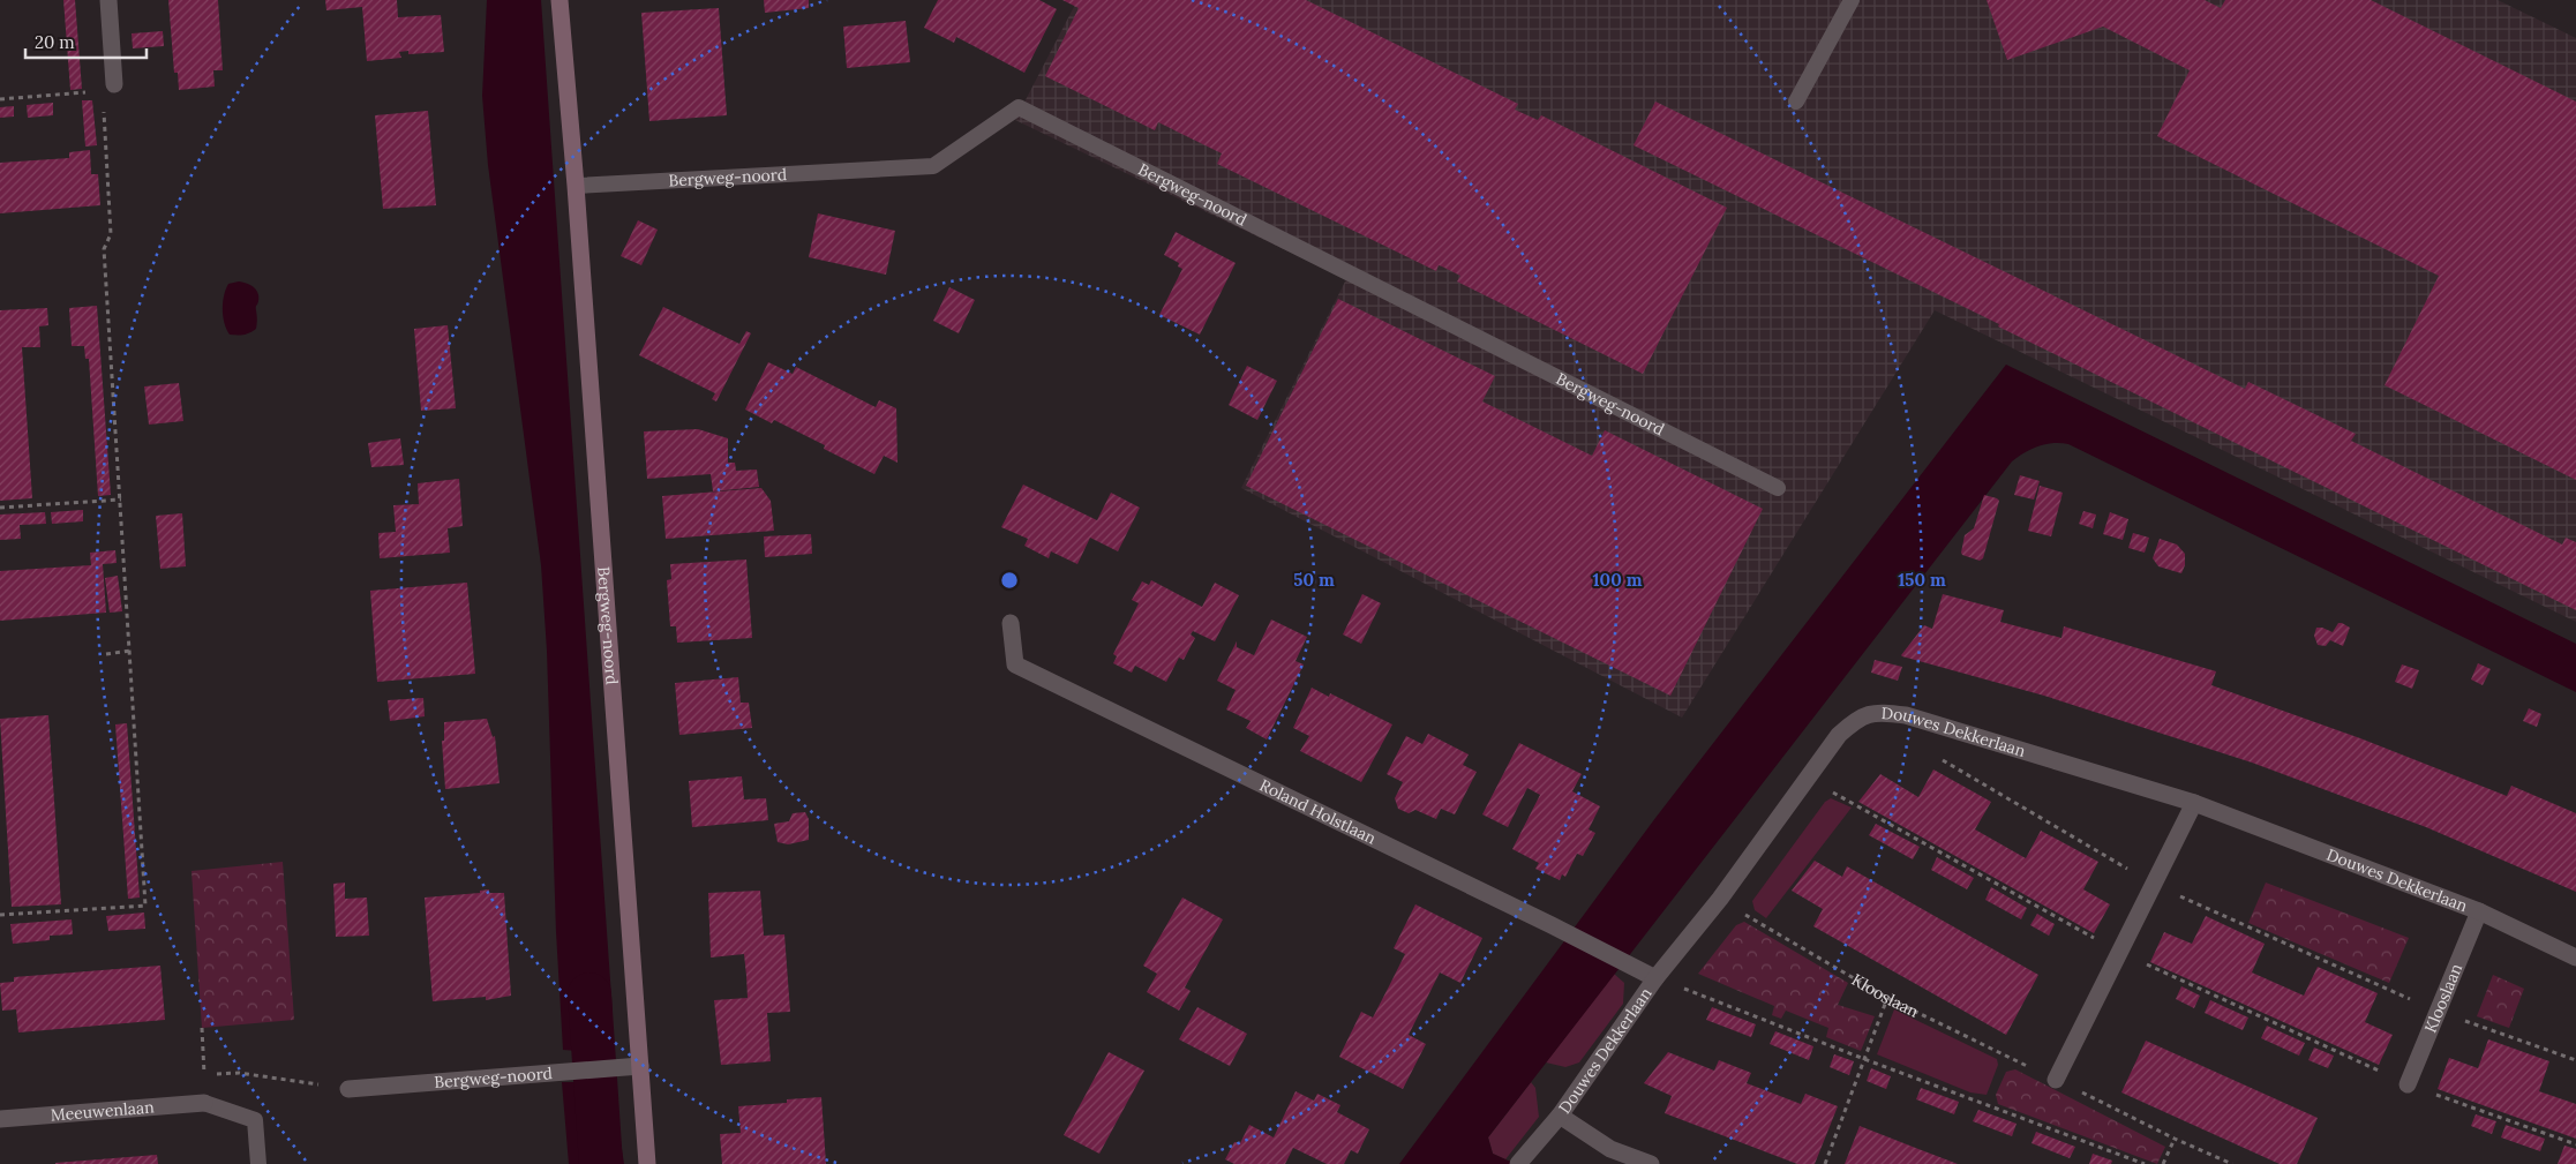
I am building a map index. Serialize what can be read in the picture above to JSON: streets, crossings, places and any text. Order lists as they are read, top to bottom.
{
  "streets": {
    "street": [
      "Bergweg-noord",
      "Douwes Dekkerlaan",
      "Roland Holstlaan",
      "Klooslaan",
      "Meeuwenlaan"
    ]
  },
  "crossings": [
    ["Douwes Dekkerlaan", "Roland Holstlaan"],
    ["Douwes Dekkerlaan", "Klooslaan"]
  ],
  "scale_bar": "20 m",
  "rings": ["50 m", "100 m", "150 m"]
}
